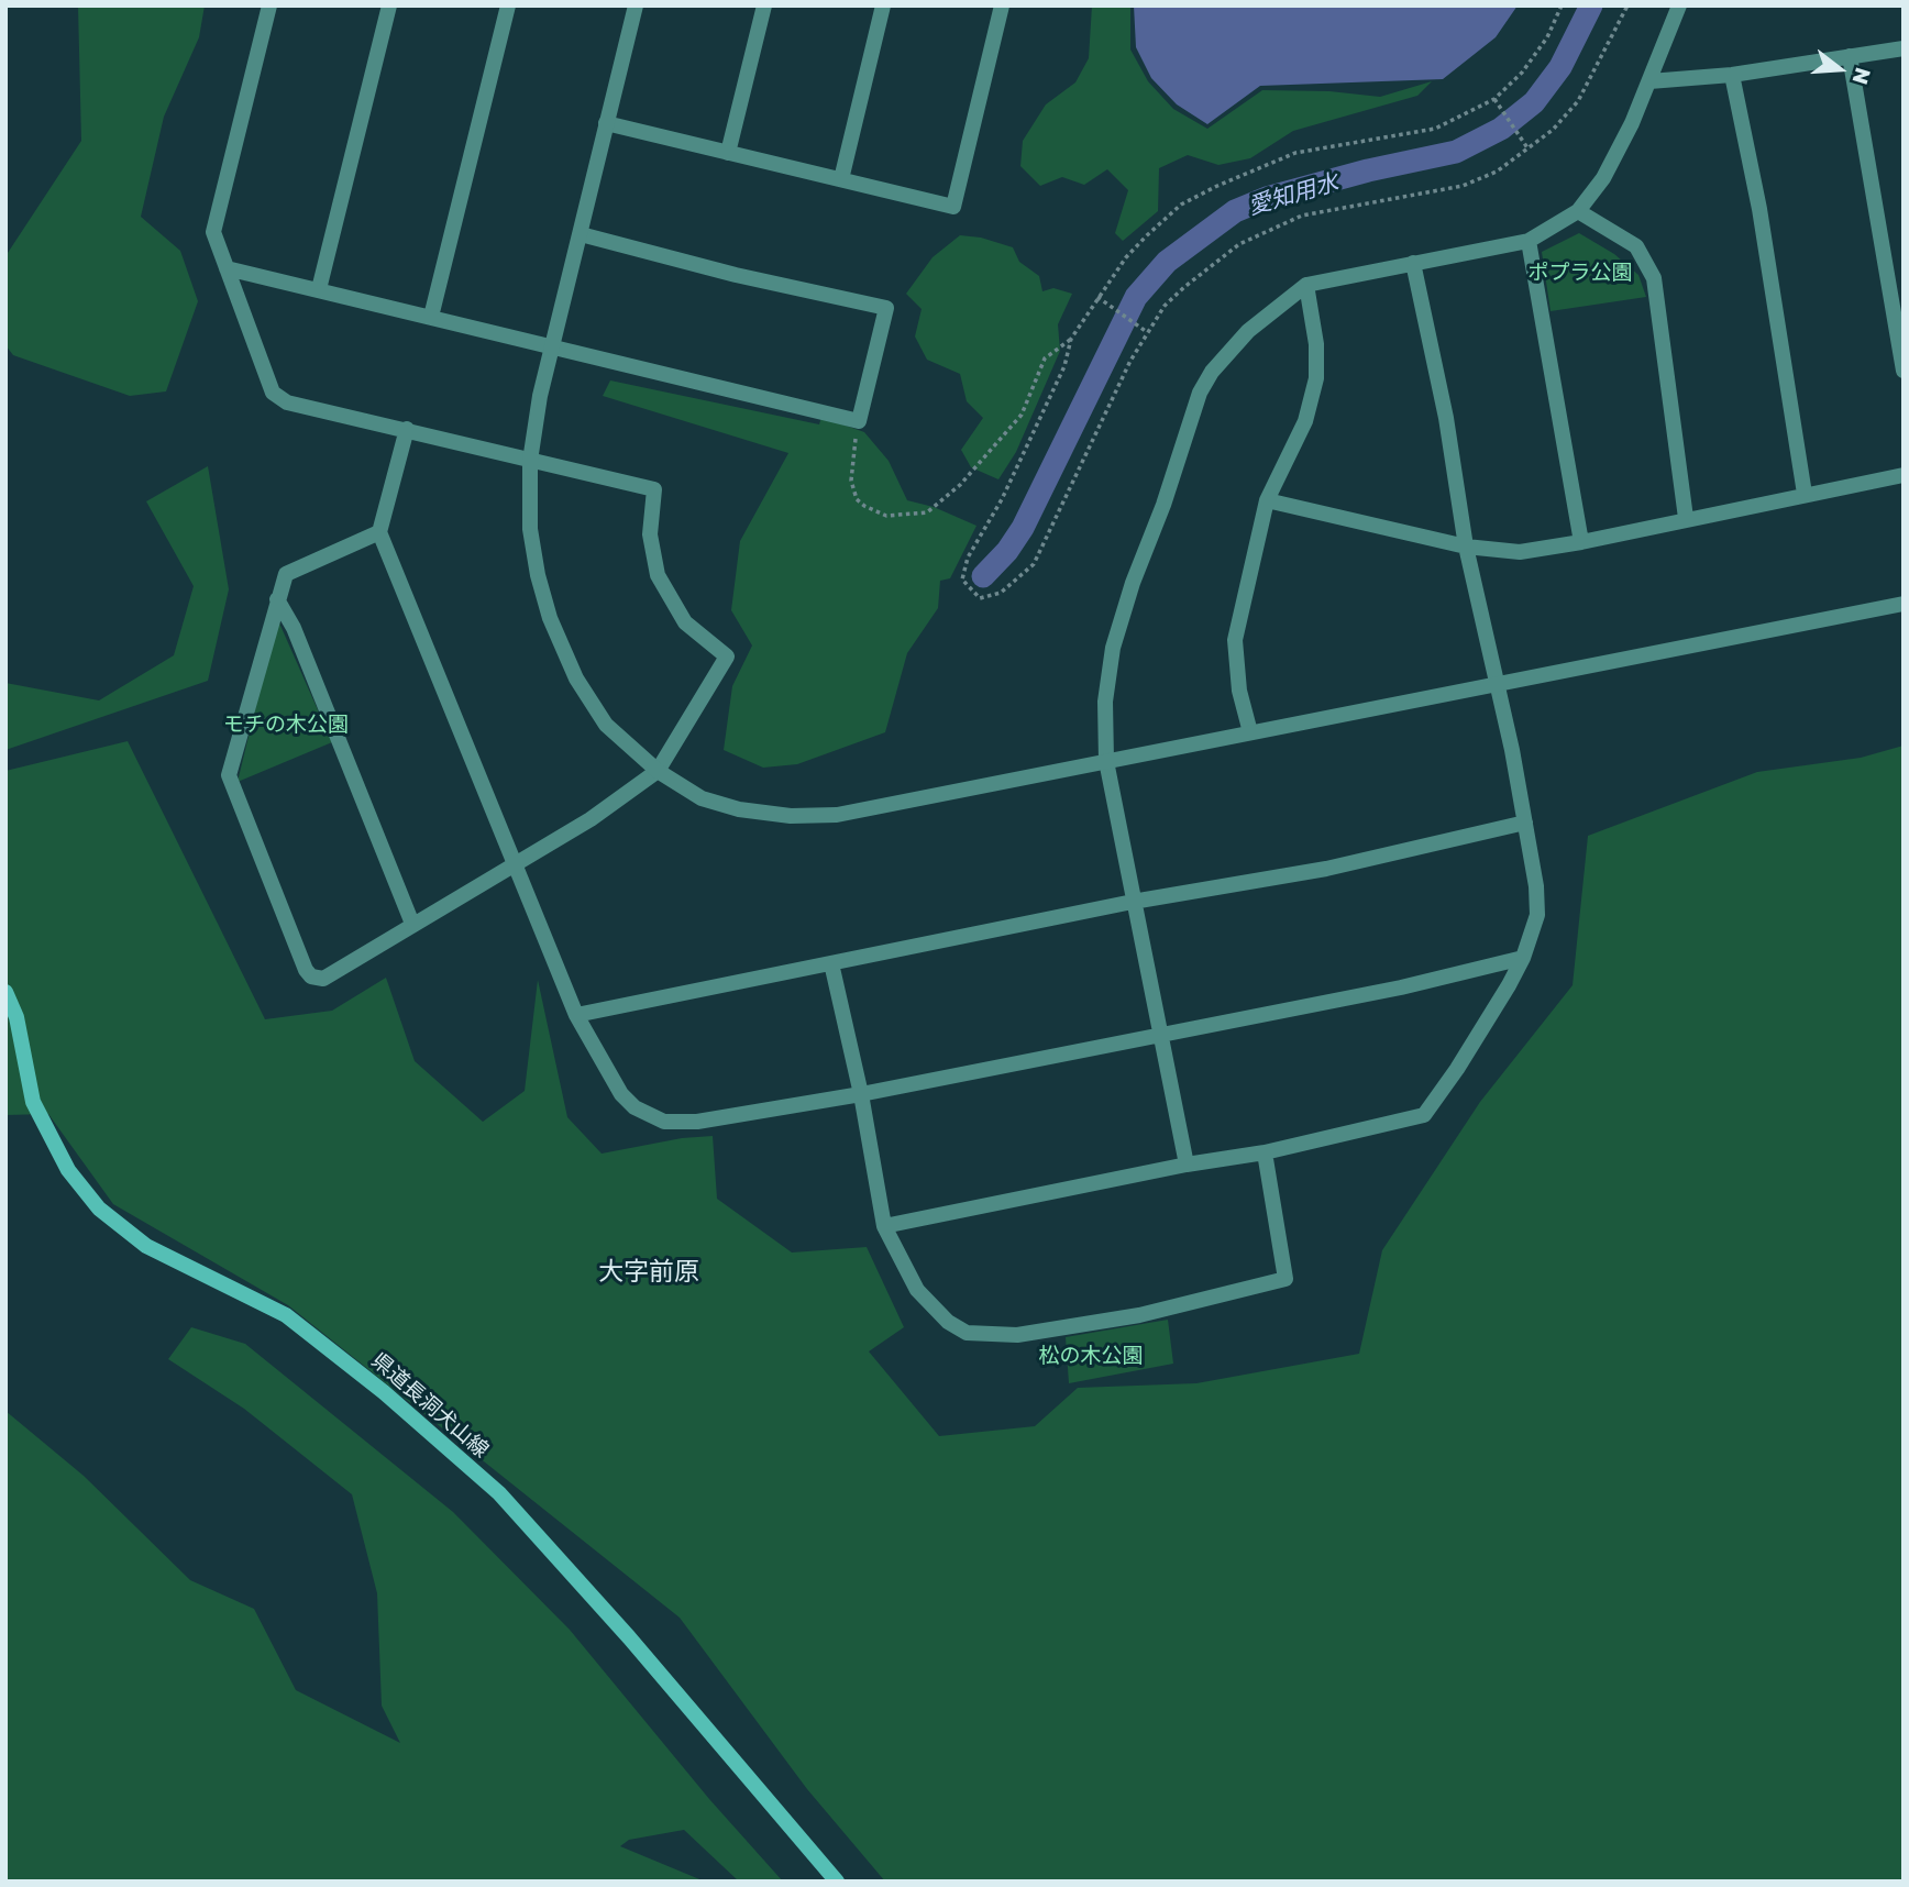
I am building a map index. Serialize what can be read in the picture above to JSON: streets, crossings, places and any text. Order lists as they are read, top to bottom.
{
  "streets": {
    "main road": ["県道長洞犬山線"]
  },
  "districts": ["大字前原"],
  "water": ["愛知用水"],
  "parks": ["ポプラ公園", "モチの木公園", "松の木公園"],
  "north": "right"
}
